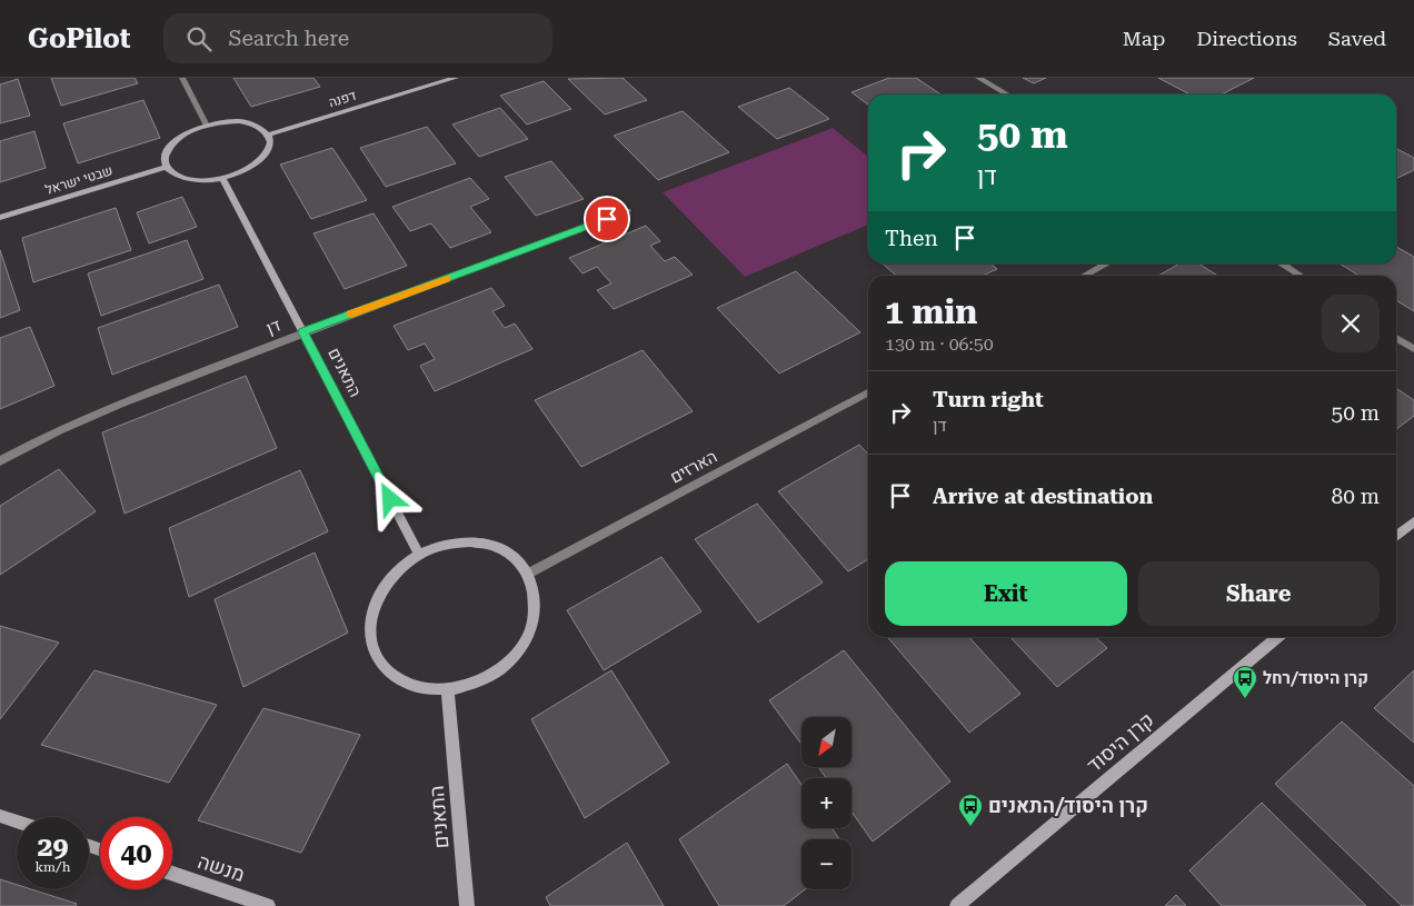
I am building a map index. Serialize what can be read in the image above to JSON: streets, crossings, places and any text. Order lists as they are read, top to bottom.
{
  "streets": {
    "street": [
      "דפנה",
      "שבטי ישראל",
      "דן",
      "התאנים",
      "הארזים",
      "קרן היסוד",
      "מנשה"
    ]
  },
  "crossings": [
    ["דן", "התאנים"],
    ["התאנים", "הארזים"]
  ],
  "places": {
    "bus stop": ["קרן היסוד/רחל", "קרן היסוד/התאנים"]
  },
  "north": "bottom left",
  "page": {
    "header": "GoPilot",
    "search": "Search here",
    "nav": ["Map", "Directions", "Saved"],
    "turn": ["50 m", "דן"],
    "then": "Then",
    "heading": ["1 min", "130 m · 06:50"],
    "list": [
      {
        "name": "Turn right",
        "note": "דן",
        "value": "50 m"
      },
      {
        "name": "Arrive at destination",
        "value": "80 m"
      }
    ],
    "buttons": ["Exit", "Share"],
    "map_buttons": ["+", "−"],
    "speed": "29 km/h",
    "limit": "40"
  }
}
